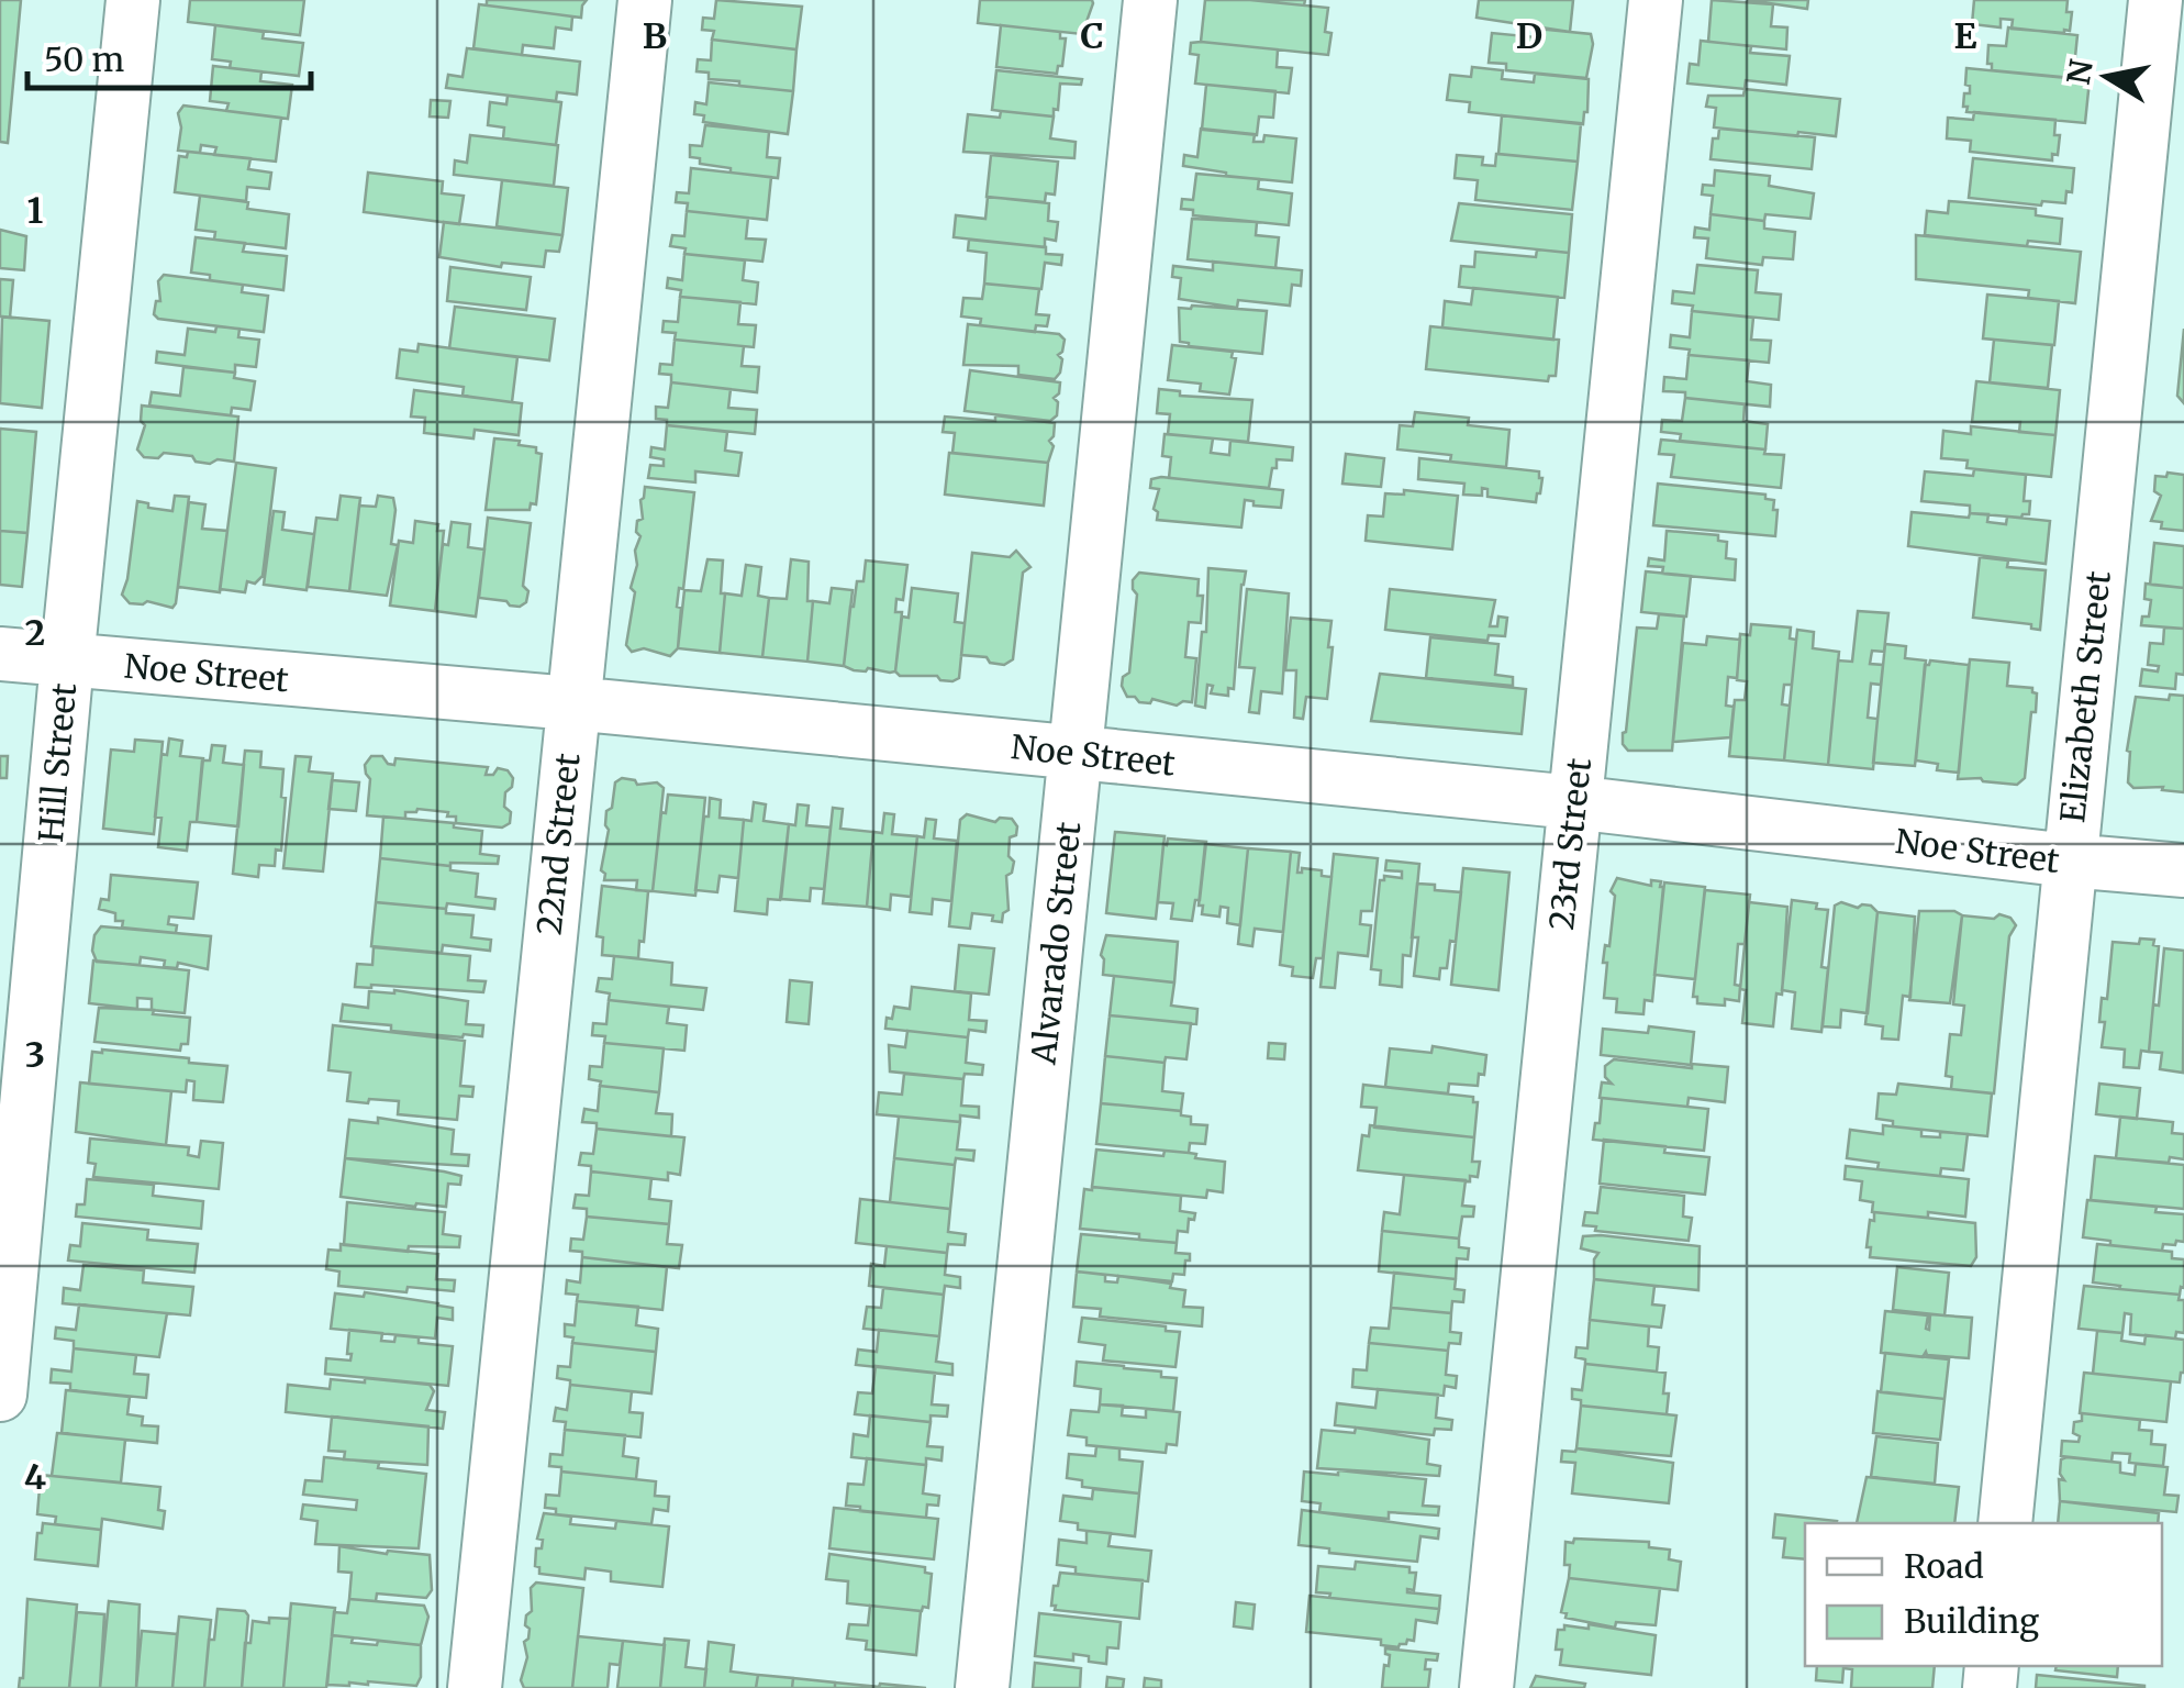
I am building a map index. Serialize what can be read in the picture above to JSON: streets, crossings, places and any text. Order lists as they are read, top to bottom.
{
  "streets": {
    "street": [
      "Noe Street",
      "Elizabeth Street",
      "Hill Street",
      "22nd Street",
      "23rd Street",
      "Alvarado Street"
    ]
  },
  "crossings": [
    ["Noe Street", "Elizabeth Street"],
    ["Noe Street", "Hill Street"],
    ["Noe Street", "22nd Street"],
    ["Noe Street", "23rd Street"],
    ["Noe Street", "Alvarado Street"]
  ],
  "legend": ["Road", "Building"],
  "scale_bar": "50 m",
  "north": "left",
  "grid": {
    "columns": [
      "B",
      "C",
      "D",
      "E"
    ],
    "rows": [
      "1",
      "2",
      "3",
      "4"
    ]
  }
}
